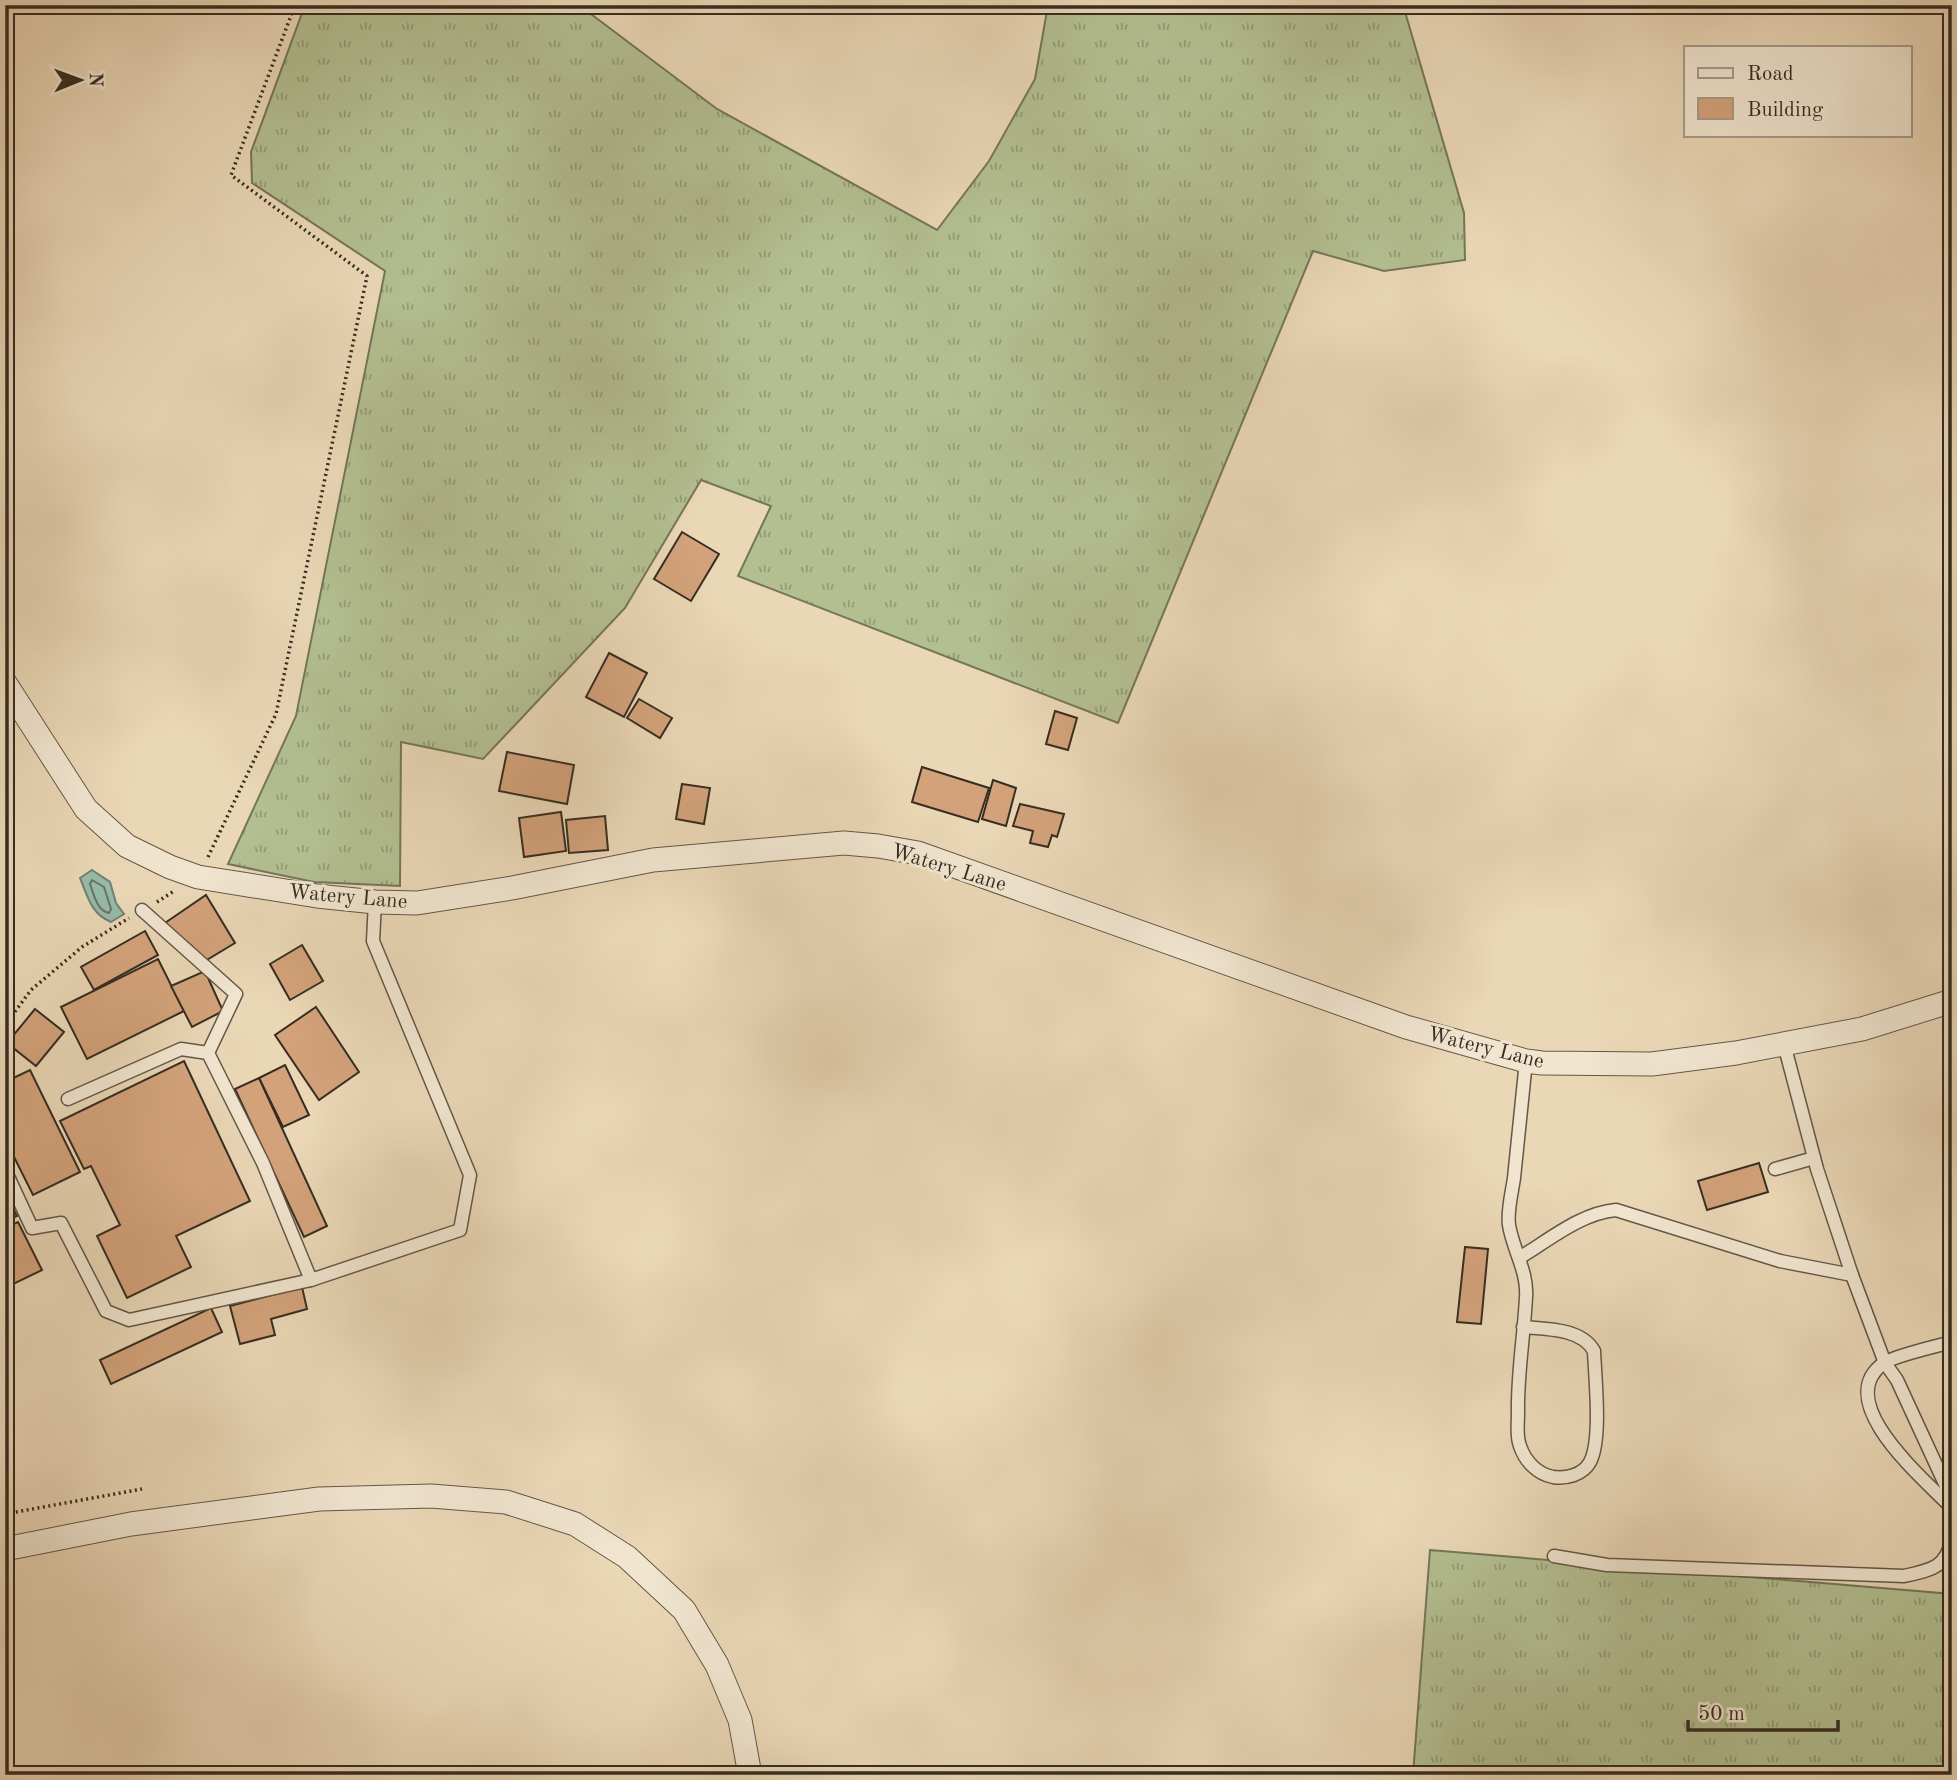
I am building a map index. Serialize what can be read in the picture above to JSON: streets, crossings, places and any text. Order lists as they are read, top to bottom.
{
  "streets": {
    "street": ["Watery Lane"]
  },
  "legend": ["Road", "Building"],
  "scale_bar": "50 m",
  "north": "right"
}
